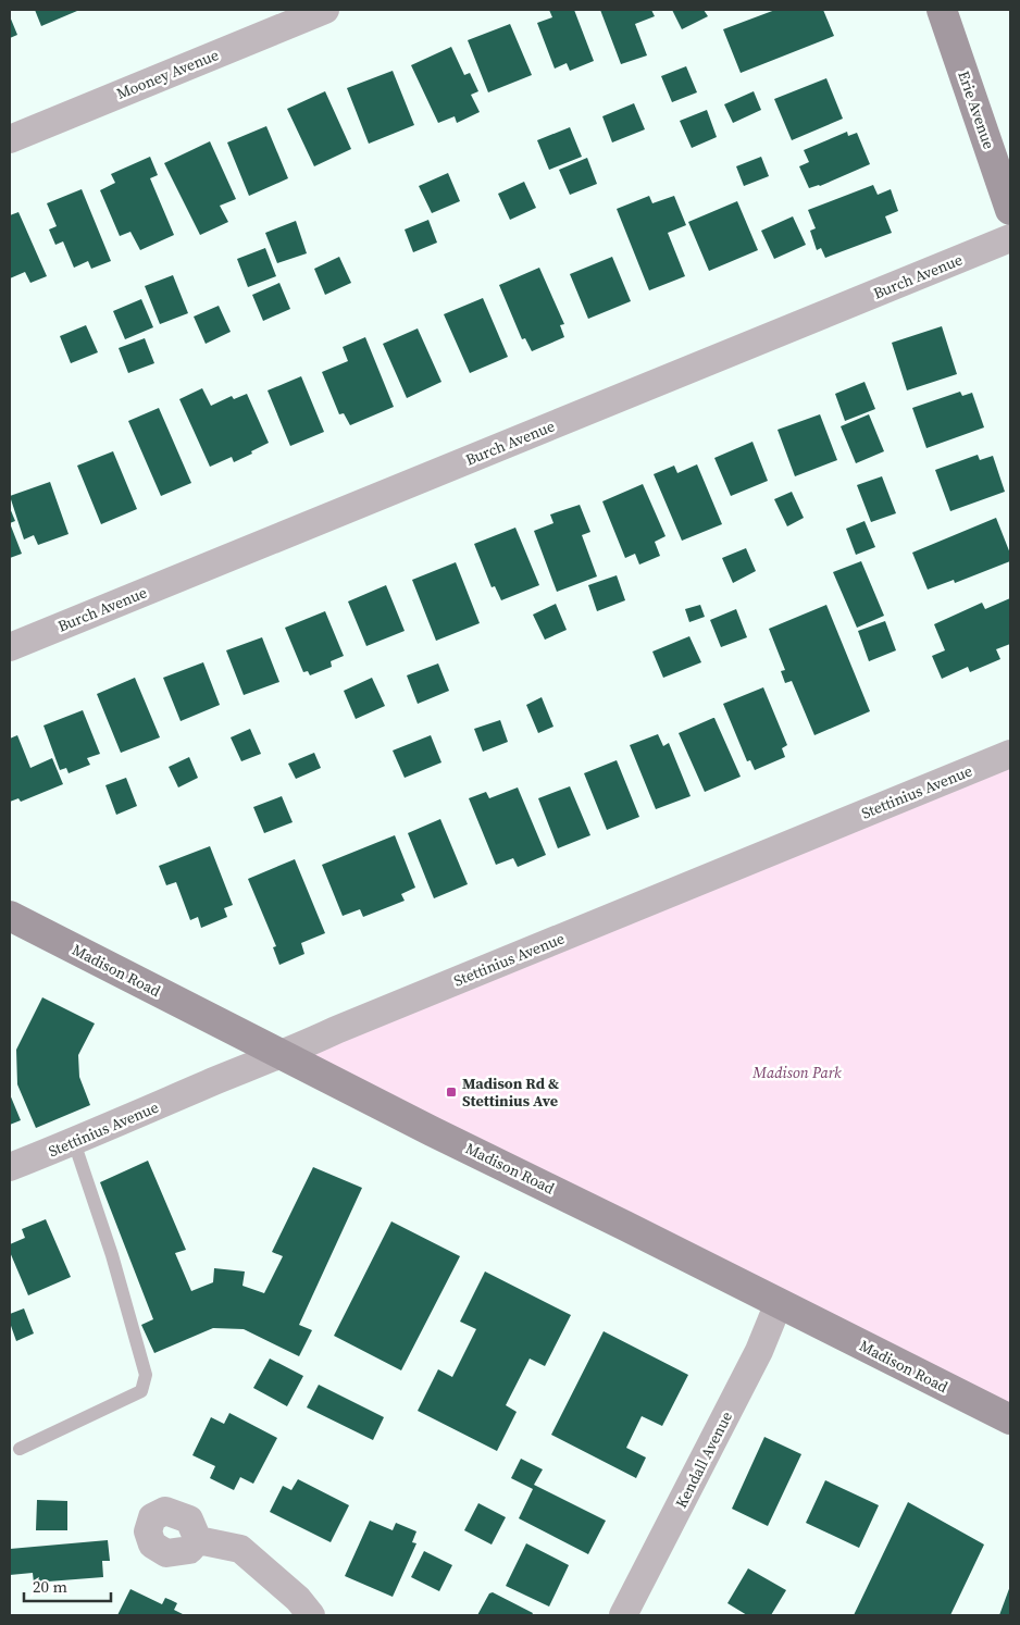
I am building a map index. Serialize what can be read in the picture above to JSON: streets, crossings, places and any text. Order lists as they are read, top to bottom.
{
  "streets": {
    "main road": ["Erie Avenue", "Madison Road"],
    "street": [
      "Mooney Avenue",
      "Burch Avenue",
      "Stettinius Avenue",
      "Kendall Avenue"
    ]
  },
  "crossings": [
    ["Stettinius Avenue", "Madison Road"],
    ["Madison Road", "Kendall Avenue"]
  ],
  "parks": ["Madison Park"],
  "places": {
    "transit": ["Madison Rd & Stettinius Ave"]
  },
  "scale_bar": "20 m"
}
